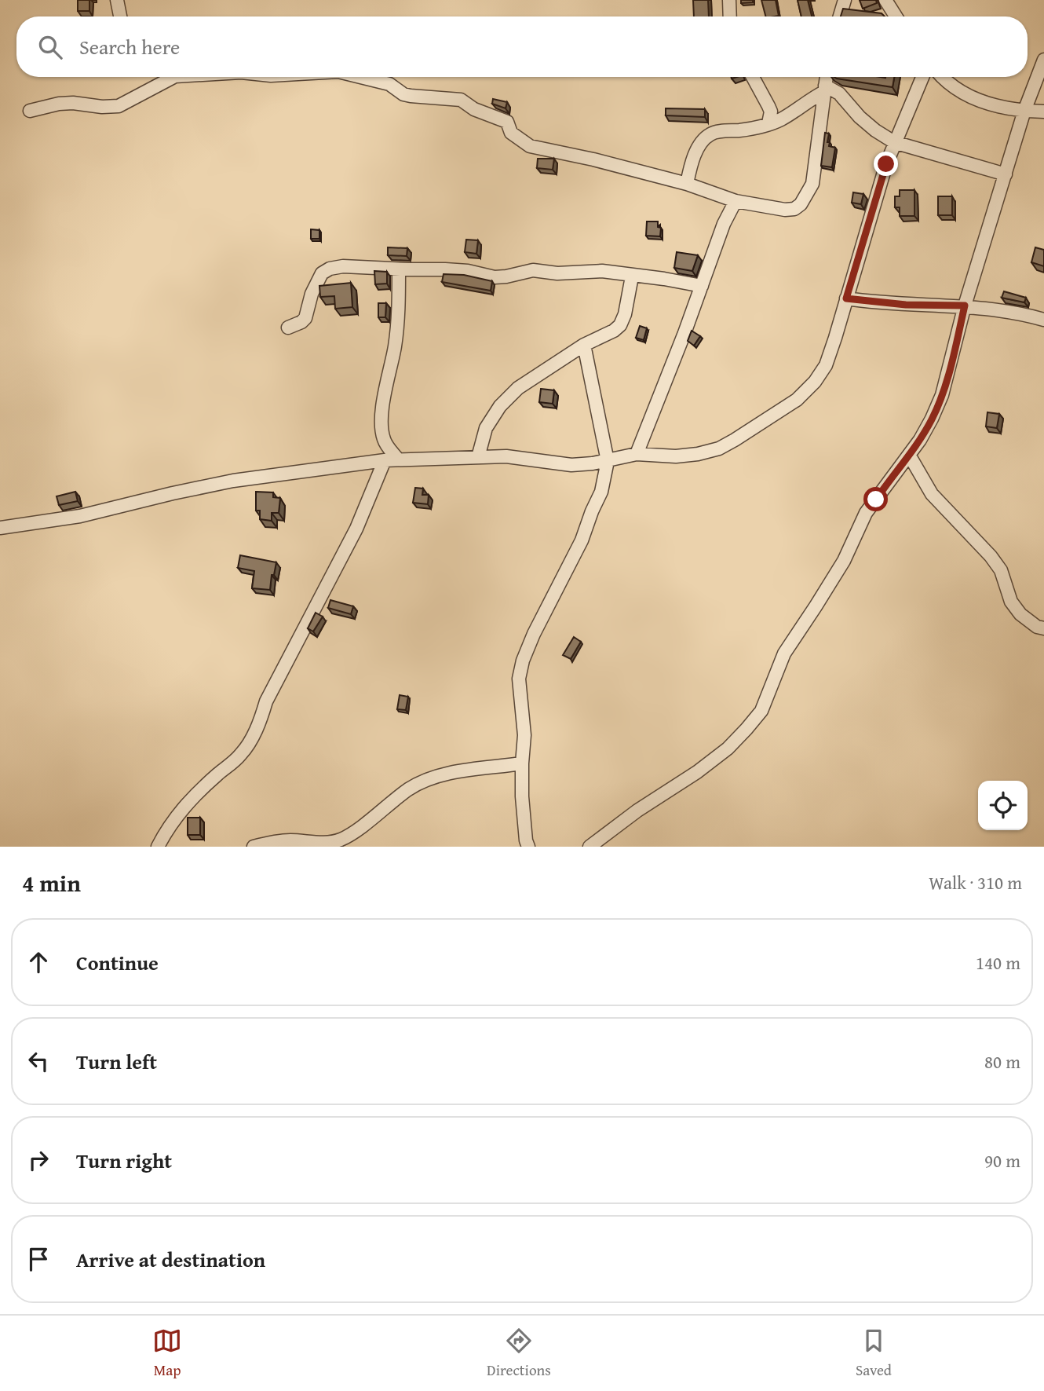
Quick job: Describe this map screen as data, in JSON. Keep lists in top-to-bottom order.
{
  "page": {
    "search": "Search here",
    "heading": ["4 min", "Walk · 310 m"],
    "list": [
      ["Continue", "140 m"],
      ["Turn left", "80 m"],
      ["Turn right", "90 m"],
      "Arrive at destination"
    ],
    "nav": ["Map", "Directions", "Saved"]
  }
}
